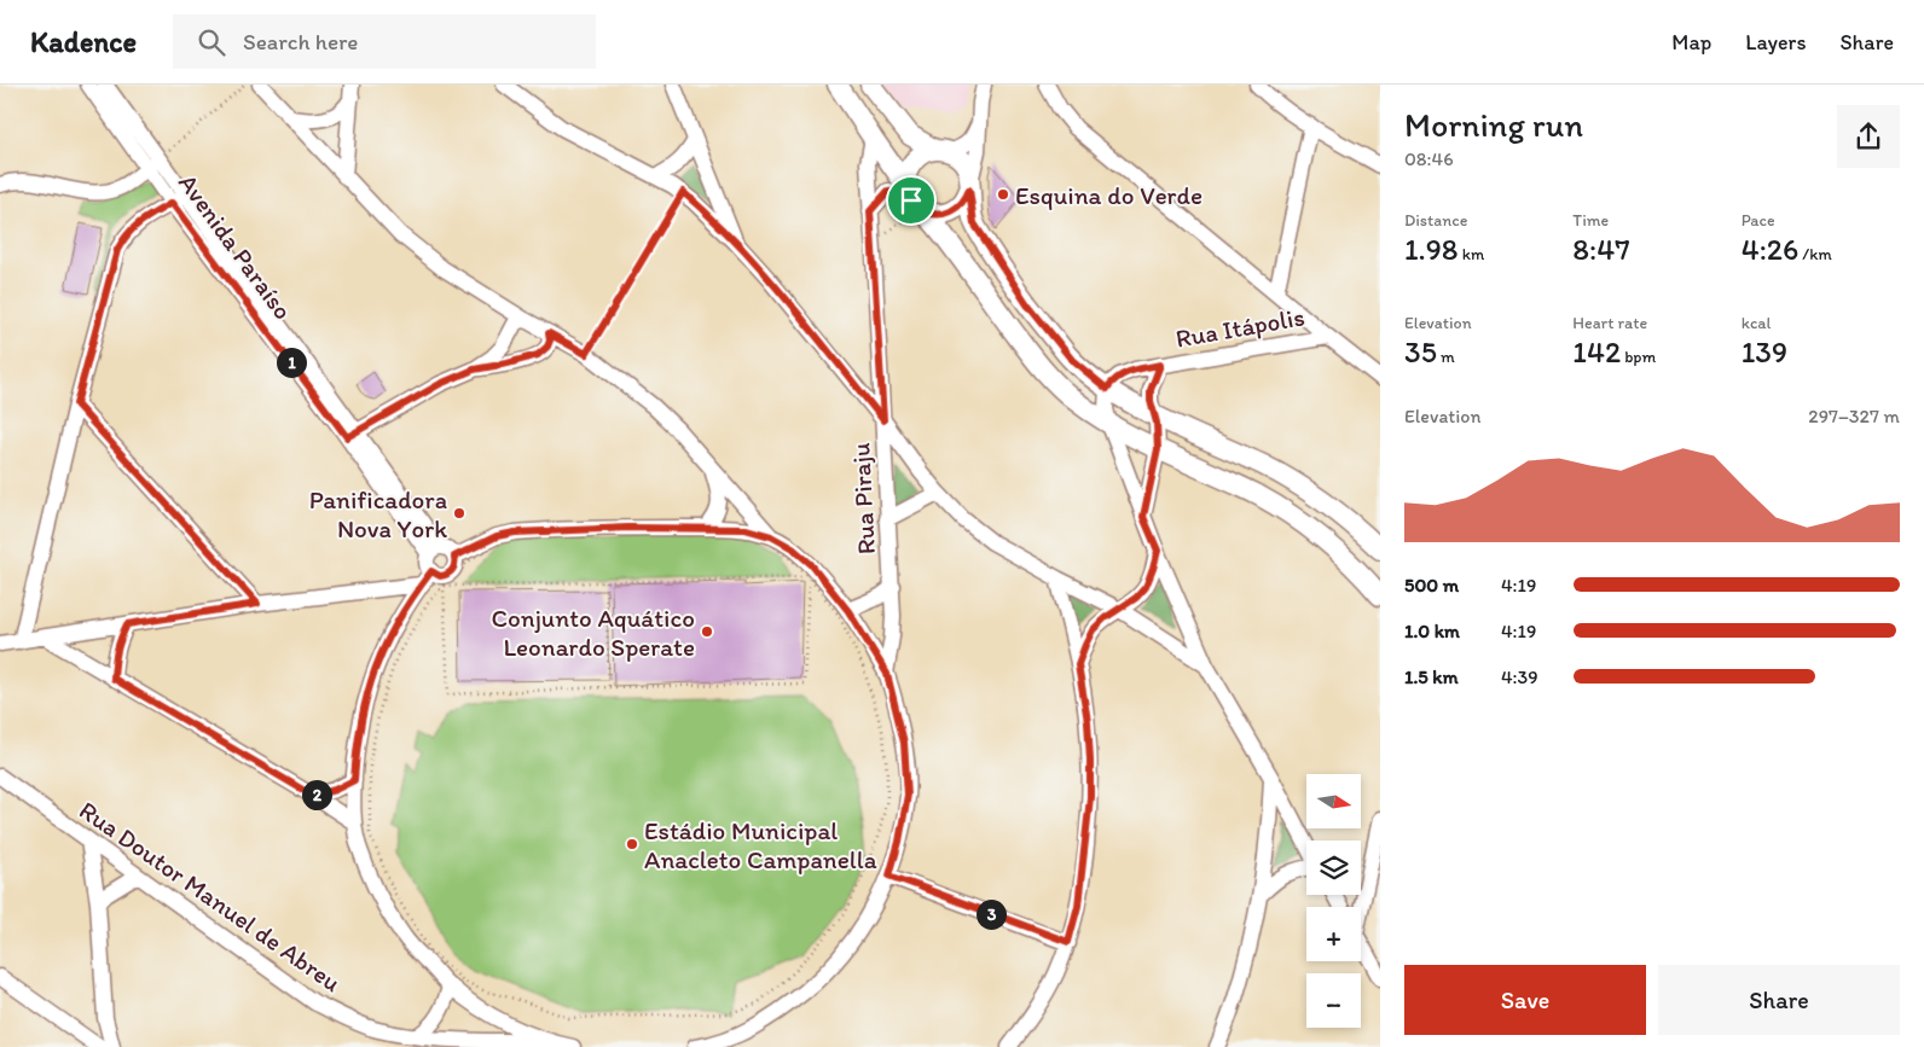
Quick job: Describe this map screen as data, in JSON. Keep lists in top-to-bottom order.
{
  "streets": {
    "street": [
      "Avenida Paraíso",
      "Rua Itápolis",
      "Rua Piraju",
      "Rua Doutor Manuel de Abreu"
    ]
  },
  "places": [
    "Esquina do Verde",
    "Panificadora Nova York",
    "Conjunto Aquático Leonardo Sperate",
    "Estádio Municipal Anacleto Campanella"
  ],
  "north": "right",
  "page": {
    "header": "Kadence",
    "search": "Search here",
    "nav": ["Map", "Layers", "Share"],
    "heading": ["Morning run", "08:46"],
    "stats": [
      ["Distance", "1.98 km"],
      ["Time", "8:47"],
      ["Pace", "4:26 /km"],
      ["Elevation", "35 m"],
      ["Heart rate", "142 bpm"],
      ["kcal", "139"]
    ],
    "pins": ["1", "2", "3"],
    "chart": ["Elevation", "297–327 m"],
    "list": [
      {
        "name": "500 m",
        "note": "4:19"
      },
      {
        "name": "1.0 km",
        "note": "4:19"
      },
      {
        "name": "1.5 km",
        "note": "4:39"
      }
    ],
    "map_buttons": ["+", "−"],
    "buttons": ["Save", "Share"]
  }
}
